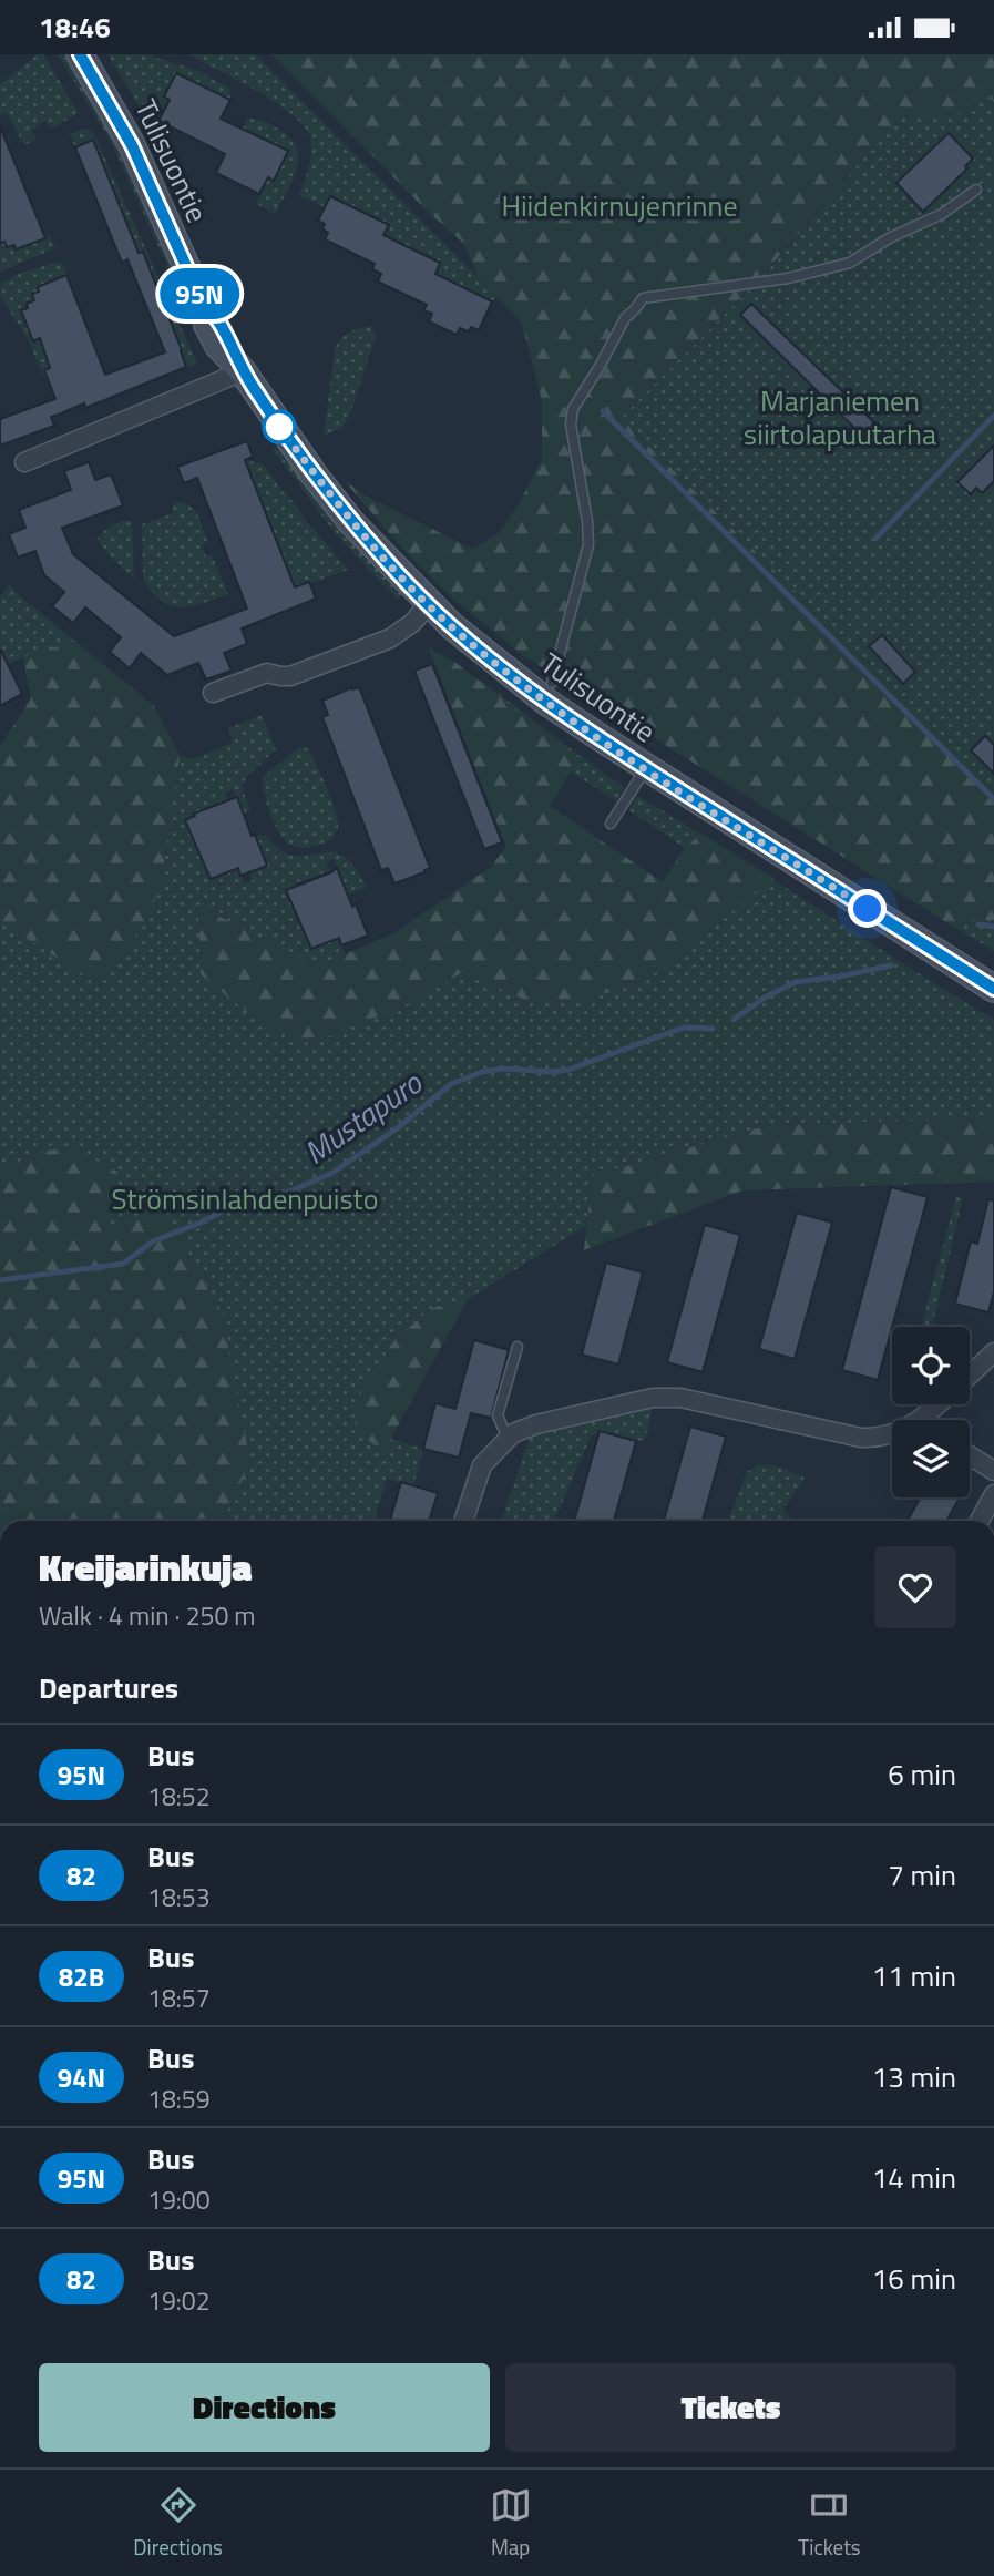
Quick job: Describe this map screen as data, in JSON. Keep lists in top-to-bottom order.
{
  "streets": {
    "main road": ["Tulisuontie"]
  },
  "water": ["Mustapuro"],
  "parks": ["Hiidenkirnujenrinne", "Marjaniemen siirtolapuutarha", "Strömsinlahdenpuisto"],
  "lines": ["bus line 95N"],
  "page": {
    "status": "18:46",
    "on_map": "95N",
    "heading": [
      ["Kreijarinkuja", "Walk · 4 min · 250 m"],
      "Departures"
    ],
    "list": [
      {
        "mark": "95N",
        "name": "Bus",
        "note": "18:52",
        "value": "6 min"
      },
      {
        "mark": "82",
        "name": "Bus",
        "note": "18:53",
        "value": "7 min"
      },
      {
        "mark": "82B",
        "name": "Bus",
        "note": "18:57",
        "value": "11 min"
      },
      {
        "mark": "94N",
        "name": "Bus",
        "note": "18:59",
        "value": "13 min"
      },
      {
        "mark": "95N",
        "name": "Bus",
        "note": "19:00",
        "value": "14 min"
      },
      {
        "mark": "82",
        "name": "Bus",
        "note": "19:02",
        "value": "16 min"
      }
    ],
    "buttons": ["Directions", "Tickets"],
    "tabs": ["Directions", "Map", "Tickets"]
  }
}
